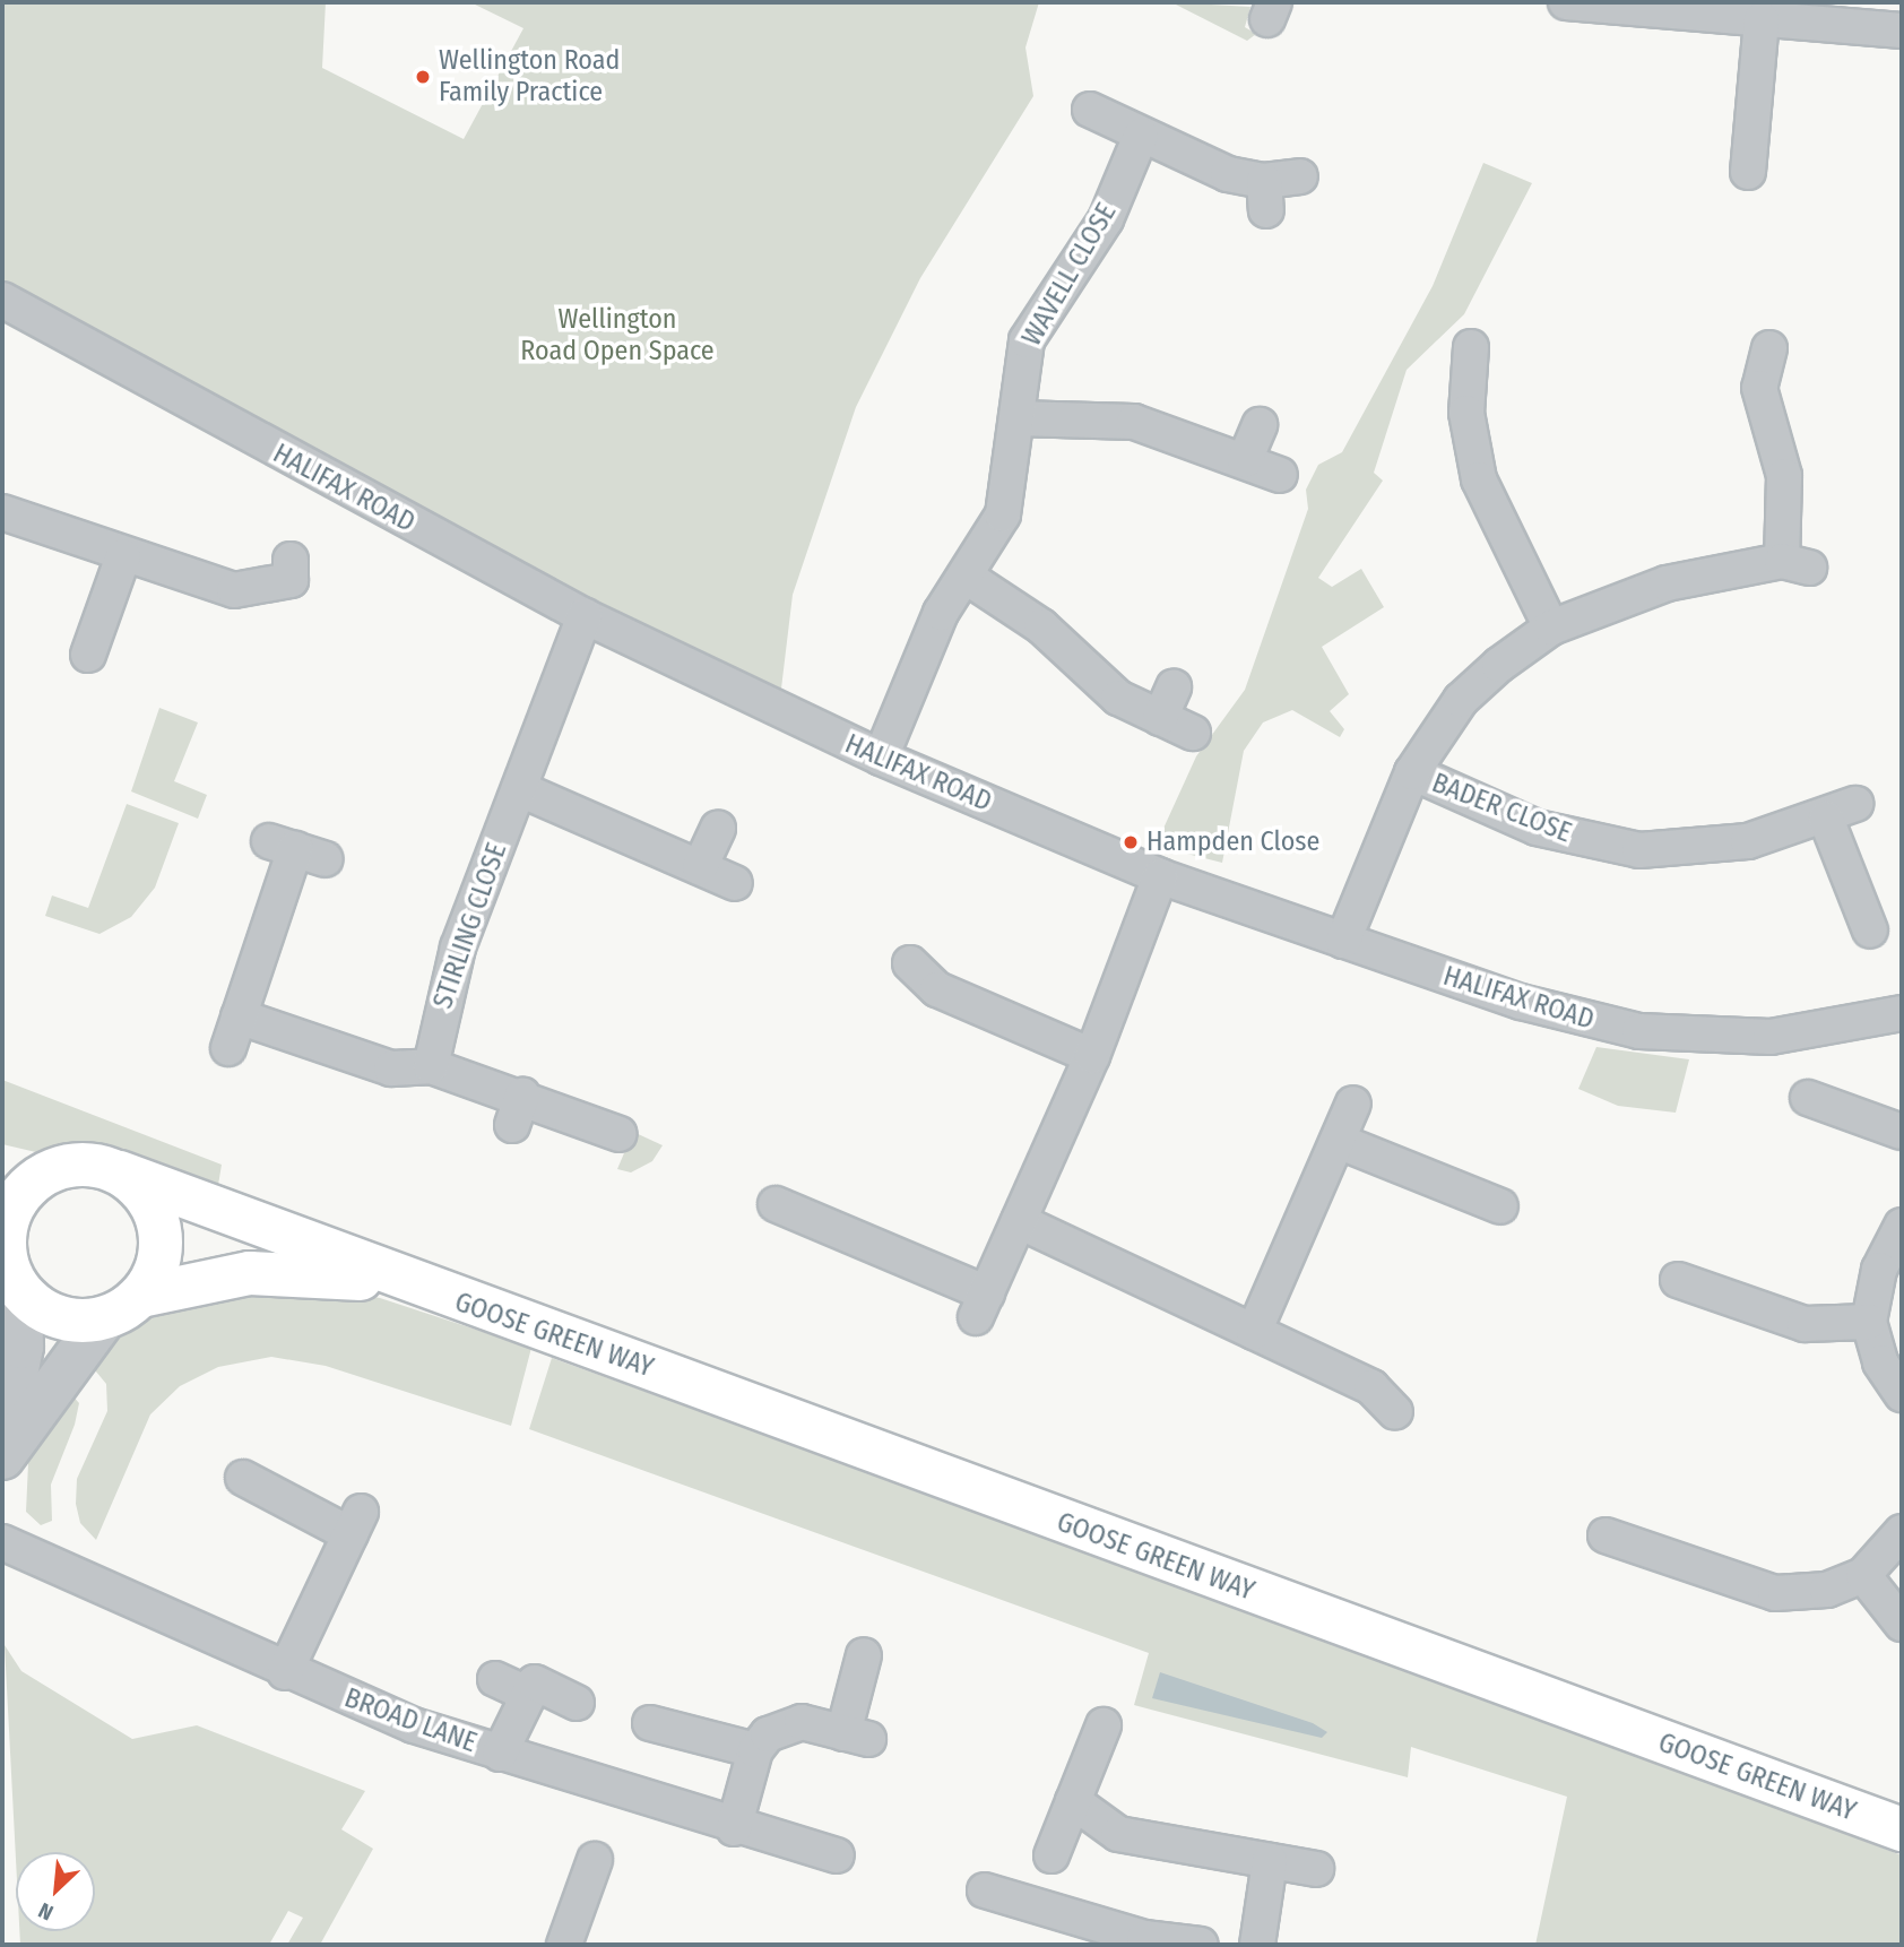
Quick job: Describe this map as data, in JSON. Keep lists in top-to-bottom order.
{
  "streets": {
    "main road": ["GOOSE GREEN WAY"],
    "street": [
      "WAVELL CLOSE",
      "HALIFAX ROAD",
      "BADER CLOSE",
      "STIRLING CLOSE",
      "BROAD LANE"
    ]
  },
  "crossings": [
    ["WAVELL CLOSE", "HALIFAX ROAD"],
    ["HALIFAX ROAD", "BADER CLOSE"],
    ["HALIFAX ROAD", "STIRLING CLOSE"]
  ],
  "parks": ["Wellington Road Open Space"],
  "places": ["Wellington Road Family Practice", "Hampden Close"],
  "north": "bottom left"
}
